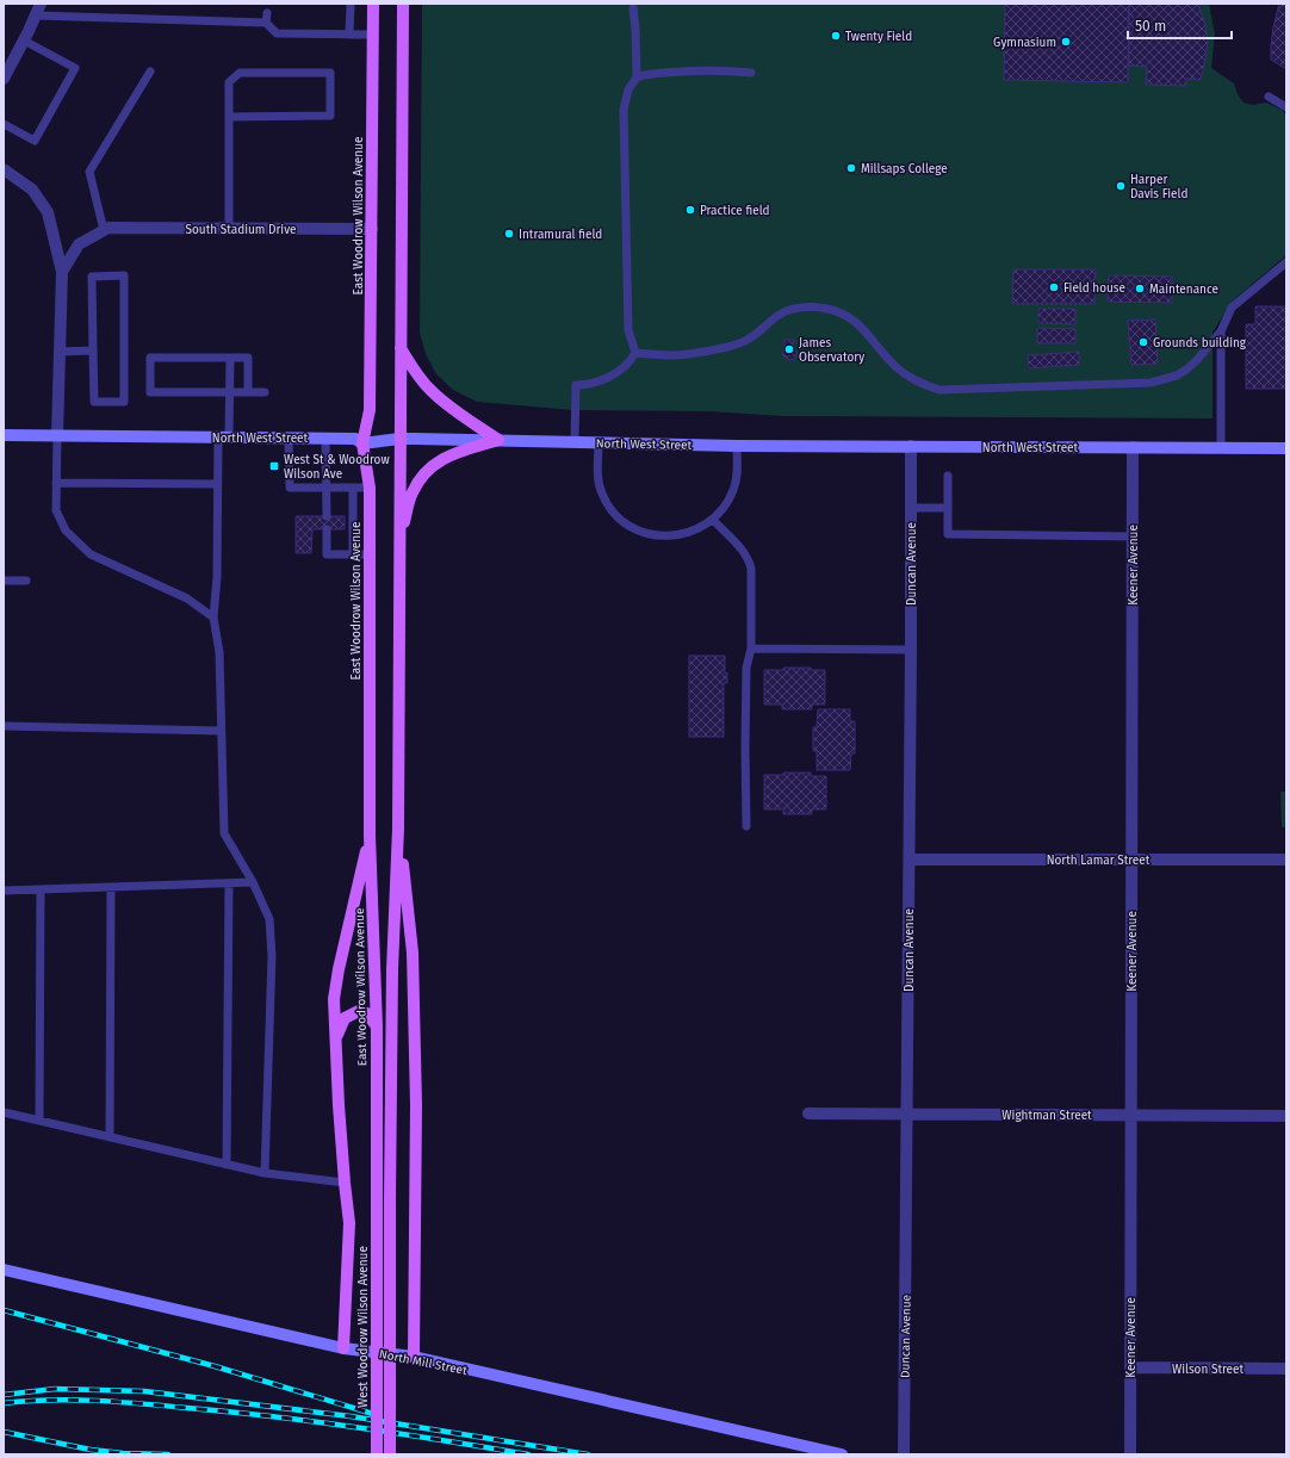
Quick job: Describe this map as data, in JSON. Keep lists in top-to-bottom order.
{
  "streets": {
    "main road": ["East Woodrow Wilson Avenue", "West Woodrow Wilson Avenue"],
    "street": [
      "South Stadium Drive",
      "North West Street",
      "Duncan Avenue",
      "Keener Avenue",
      "North Lamar Street",
      "Wightman Street",
      "North Mill Street",
      "Wilson Street"
    ]
  },
  "crossings": [
    ["East Woodrow Wilson Avenue", "South Stadium Drive"],
    ["East Woodrow Wilson Avenue", "North West Street"],
    ["East Woodrow Wilson Avenue", "West Woodrow Wilson Avenue"],
    ["North West Street", "Duncan Avenue"],
    ["North West Street", "Keener Avenue"],
    ["Duncan Avenue", "North Lamar Street"],
    ["Duncan Avenue", "Wightman Street"],
    ["Keener Avenue", "North Lamar Street"],
    ["Keener Avenue", "Wightman Street"],
    ["Keener Avenue", "Wilson Street"]
  ],
  "places": {
    "other": [
      "Twenty Field",
      "Gymnasium",
      "Millsaps College",
      "Harper Davis Field",
      "Practice field",
      "Intramural field",
      "Field house",
      "Maintenance",
      "Grounds building",
      "James Observatory"
    ],
    "transit": ["West St & Woodrow Wilson Ave"]
  },
  "scale_bar": "50 m"
}
